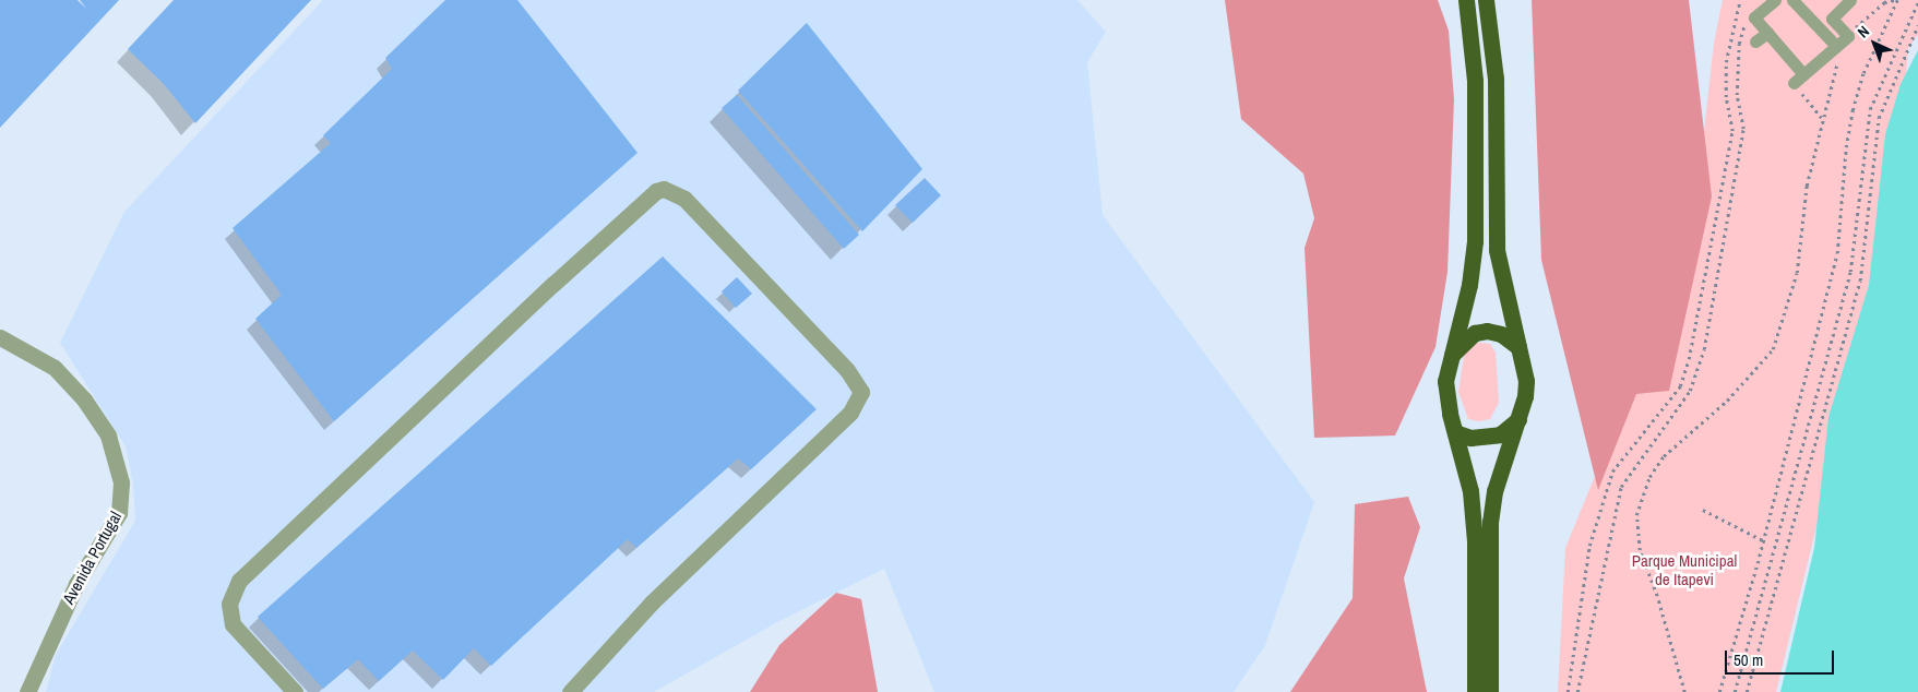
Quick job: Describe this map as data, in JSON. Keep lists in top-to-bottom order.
{
  "streets": {
    "street": ["Avenida Portugal"]
  },
  "parks": ["Parque Municipal de Itapevi"],
  "scale_bar": "50 m",
  "north": "top left"
}
